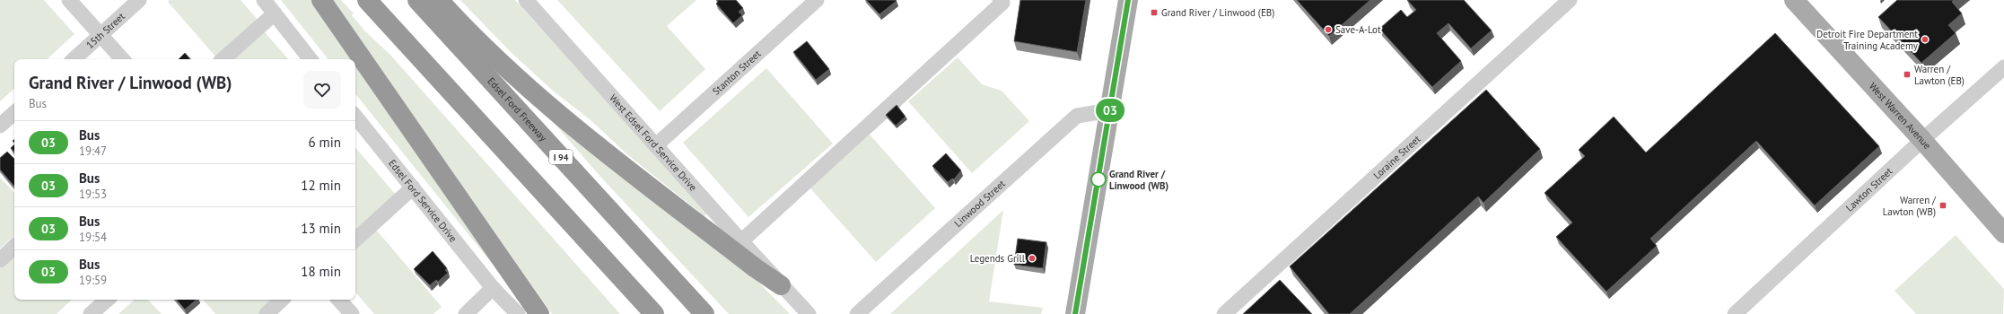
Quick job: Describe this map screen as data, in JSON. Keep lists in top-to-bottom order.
{
  "streets": {
    "highway": ["Edsel Ford Freeway", "I 94"],
    "main road": ["West Warren Avenue"],
    "street": [
      "15th Street",
      "Stanton Street",
      "West Edsel Ford Service Drive",
      "Loraine Street",
      "Lawton Street",
      "Edsel Ford Service Drive",
      "Linwood Street"
    ]
  },
  "crossings": [
    ["Stanton Street", "West Edsel Ford Service Drive"],
    ["West Warren Avenue", "Lawton Street"]
  ],
  "places": {
    "transit": ["Grand River / Linwood (EB)", "Warren / Lawton (EB)", "Warren / Lawton (WB)"],
    "other": [
      "Save-A-Lot",
      "Detroit Fire Department Training Academy",
      "Grand River / Linwood (WB)",
      "Legends Grill"
    ]
  },
  "lines": ["bus line 03"],
  "page": {
    "on_map": "03",
    "heading": ["Grand River / Linwood (WB)", "Bus"],
    "list": [
      {
        "mark": "03",
        "name": "Bus",
        "note": "19:47",
        "value": "6 min"
      },
      {
        "mark": "03",
        "name": "Bus",
        "note": "19:53",
        "value": "12 min"
      },
      {
        "mark": "03",
        "name": "Bus",
        "note": "19:54",
        "value": "13 min"
      },
      {
        "mark": "03",
        "name": "Bus",
        "note": "19:59",
        "value": "18 min"
      }
    ]
  }
}
